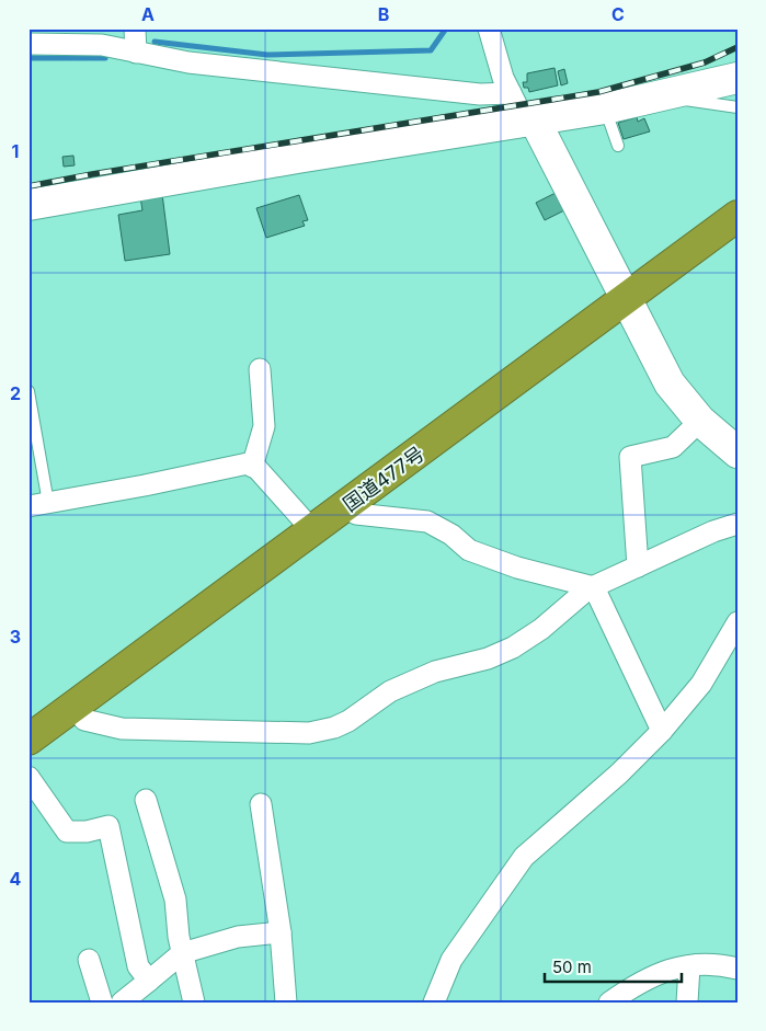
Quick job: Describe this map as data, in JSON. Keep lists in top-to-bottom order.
{
  "streets": {
    "highway": ["国道477号"]
  },
  "scale_bar": "50 m",
  "grid": {
    "columns": ["A", "B", "C"],
    "rows": [
      "1",
      "2",
      "3",
      "4"
    ]
  }
}
